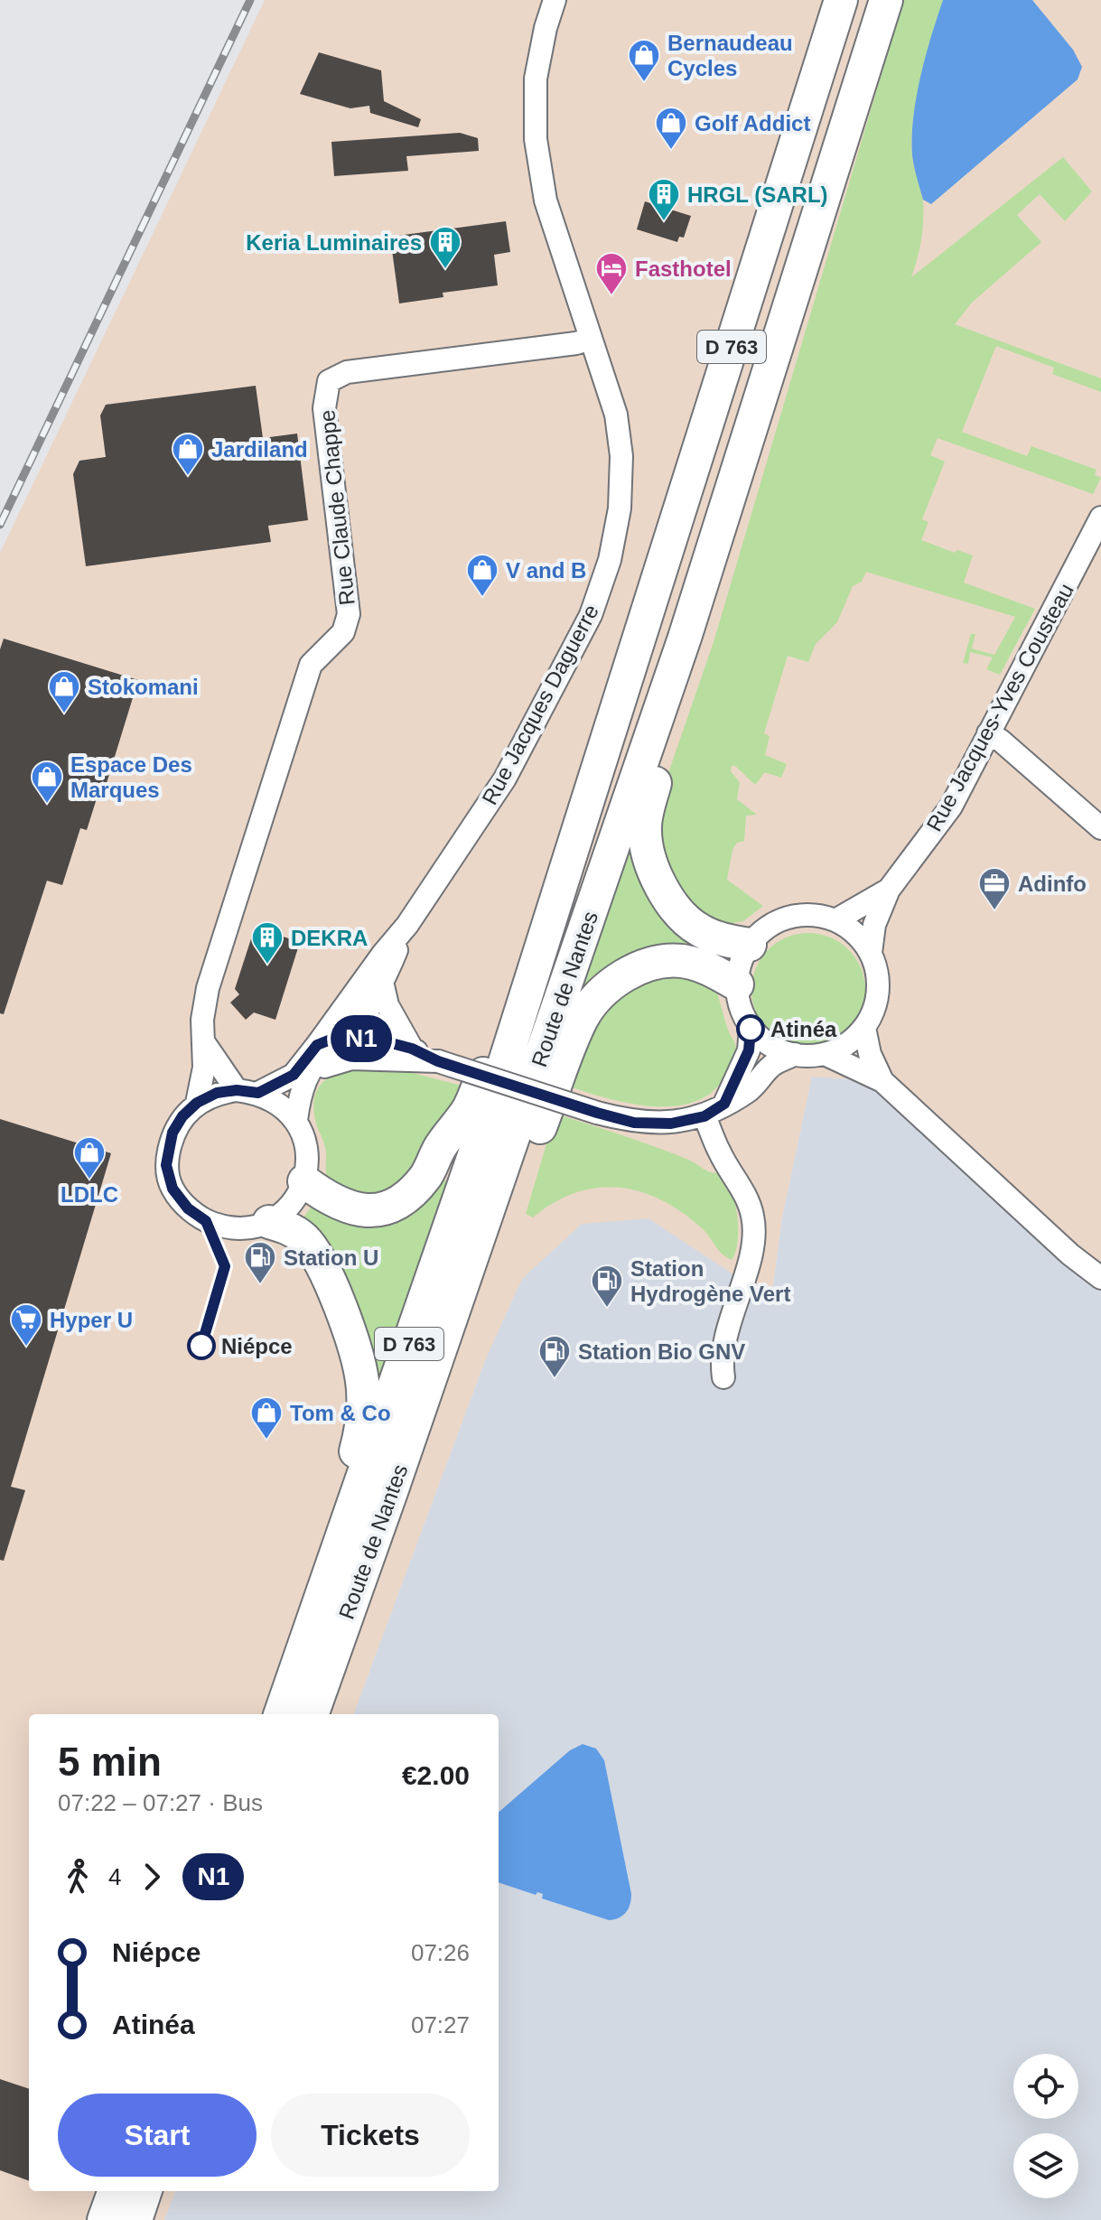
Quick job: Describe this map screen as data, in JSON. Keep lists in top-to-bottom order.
{
  "streets": {
    "highway": ["D 763", "Route de Nantes"],
    "street": ["Rue Claude Chappe", "Rue Jacques Daguerre", "Rue Jacques-Yves Cousteau"]
  },
  "crossings": [
    ["Rue Claude Chappe", "Rue Jacques Daguerre"]
  ],
  "places": {
    "shop": [
      "Bernaudeau Cycles",
      "Golf Addict",
      "Jardiland",
      "V and B",
      "Stokomani",
      "Espace Des Marques",
      "LDLC",
      "Tom & Co"
    ],
    "building": ["HRGL (SARL)", "Keria Luminaires", "DEKRA"],
    "hotel": ["Fasthotel"],
    "office": ["Adinfo"],
    "other": ["Atinéa", "Niépce"],
    "fuel station": ["Station U", "Station Hydrogène Vert", "Station Bio GNV"],
    "supermarket": ["Hyper U"]
  },
  "lines": ["bus line N1"],
  "page": {
    "on_map": "N1",
    "heading": ["5 min", "07:22 – 07:27 · Bus", "€2.00"],
    "legs": ["4", "N1"],
    "list": [
      {
        "name": "Niépce",
        "value": "07:26"
      },
      {
        "name": "Atinéa",
        "value": "07:27"
      }
    ],
    "buttons": ["Start", "Tickets"]
  }
}
